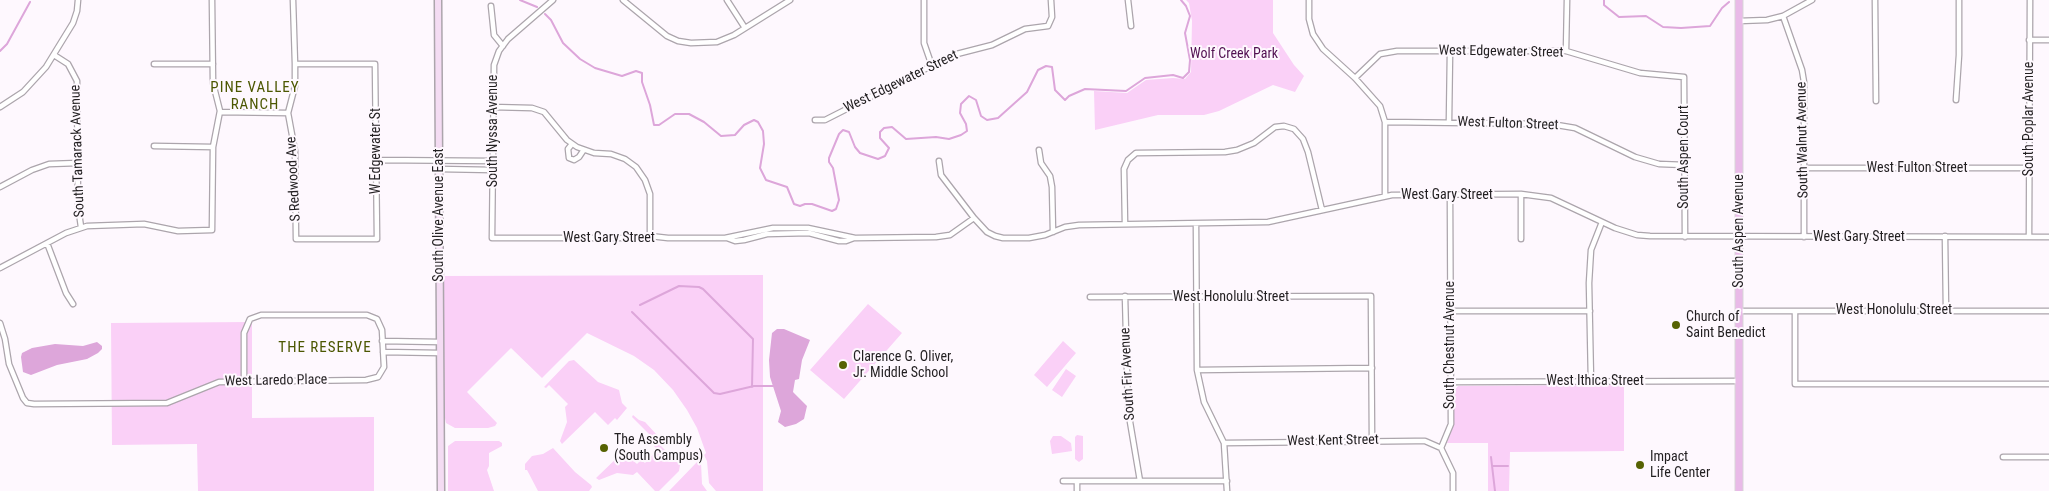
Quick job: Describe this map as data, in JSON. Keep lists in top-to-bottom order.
{
  "streets": {
    "main road": ["South Aspen Avenue"],
    "street": [
      "West Edgewater Street",
      "South Poplar Avenue",
      "West Fulton Street",
      "South Nyssa Avenue",
      "South Walnut Avenue",
      "South Tamarack Avenue",
      "W Edgewater St",
      "South Aspen Court",
      "S Redwood Ave",
      "West Gary Street",
      "South Olive Avenue East",
      "West Honolulu Street",
      "South Chestnut Avenue",
      "South Fir Avenue",
      "West Laredo Place",
      "West Ithica Street",
      "West Kent Street"
    ]
  },
  "crossings": [
    ["West Edgewater Street", "South Aspen Court"],
    ["South Poplar Avenue", "West Fulton Street"],
    ["South Poplar Avenue", "West Gary Street"],
    ["West Fulton Street", "South Walnut Avenue"],
    ["West Fulton Street", "South Aspen Court"],
    ["South Nyssa Avenue", "West Gary Street"],
    ["South Walnut Avenue", "West Gary Street"],
    ["W Edgewater St", "S Redwood Ave"],
    ["South Aspen Court", "West Gary Street"],
    ["West Gary Street", "South Aspen Avenue"],
    ["West Gary Street", "South Chestnut Avenue"],
    ["South Aspen Avenue", "West Honolulu Street"],
    ["South Aspen Avenue", "West Ithica Street"],
    ["West Honolulu Street", "South Fir Avenue"],
    ["South Chestnut Avenue", "West Ithica Street"],
    ["South Chestnut Avenue", "West Kent Street"]
  ],
  "districts": ["PINE VALLEY RANCH", "THE RESERVE"],
  "parks": ["Wolf Creek Park"],
  "places": [
    "Church of Saint Benedict",
    "Clarence G. Oliver, Jr. Middle School",
    "The Assembly (South Campus)",
    "Impact Life Center"
  ]
}
